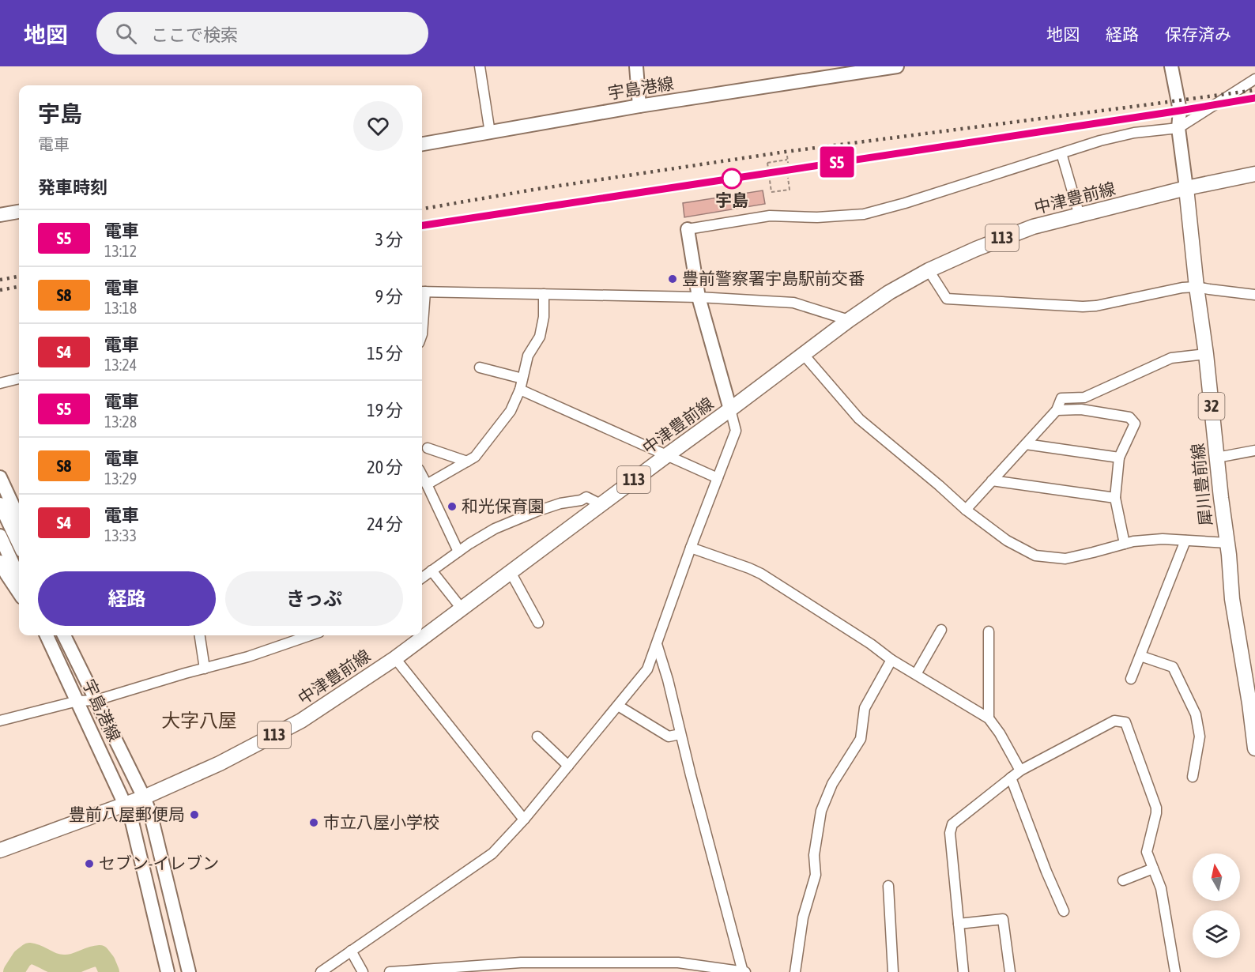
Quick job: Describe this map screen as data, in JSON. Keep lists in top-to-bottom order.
{
  "streets": {
    "main road": [
      "宇島港線",
      "中津豊前線",
      "113",
      "32",
      "犀川豊前線"
    ]
  },
  "crossings": [
    ["宇島港線", "中津豊前線"],
    ["中津豊前線", "犀川豊前線"]
  ],
  "districts": ["大字八屋"],
  "places": [
    "宇島",
    "豊前警察署宇島駅前交番",
    "和光保育園",
    "豊前八屋郵便局",
    "市立八屋小学校",
    "セブン-イレブン"
  ],
  "north": "top",
  "page": {
    "header": "地図",
    "search": "ここで検索",
    "nav": ["地図", "経路", "保存済み"],
    "on_map": "S5",
    "heading": [
      ["宇島", "電車"],
      "発車時刻"
    ],
    "list": [
      {
        "mark": "S5",
        "name": "電車",
        "note": "13:12",
        "value": "3 分"
      },
      {
        "mark": "S8",
        "name": "電車",
        "note": "13:18",
        "value": "9 分"
      },
      {
        "mark": "S4",
        "name": "電車",
        "note": "13:24",
        "value": "15 分"
      },
      {
        "mark": "S5",
        "name": "電車",
        "note": "13:28",
        "value": "19 分"
      },
      {
        "mark": "S8",
        "name": "電車",
        "note": "13:29",
        "value": "20 分"
      },
      {
        "mark": "S4",
        "name": "電車",
        "note": "13:33",
        "value": "24 分"
      }
    ],
    "buttons": ["経路", "きっぷ"]
  }
}
